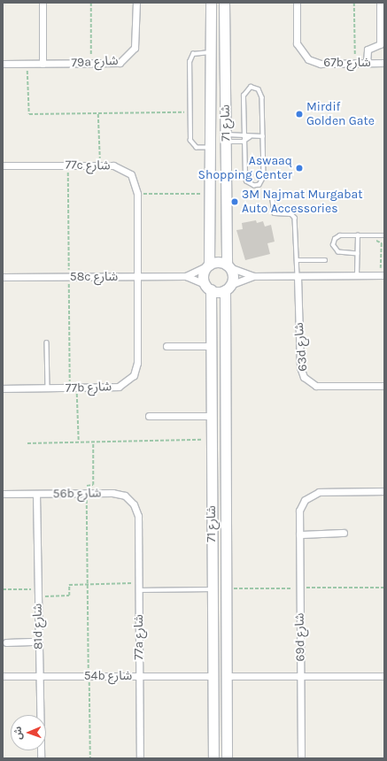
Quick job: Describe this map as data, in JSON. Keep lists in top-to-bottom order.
{
  "streets": {
    "street": [
      "79a شارع",
      "67b شارع",
      "شارع 71",
      "77c شارع",
      "58c شارع",
      "63d شارع",
      "77b شارع",
      "56b شارع",
      "81d شارع",
      "77a شارع",
      "69d شارع",
      "54b شارع"
    ]
  },
  "crossings": [
    ["شارع 71", "58c شارع"],
    ["شارع 71", "54b شارع"],
    ["77c شارع", "58c شارع"],
    ["77c شارع", "77b شارع"],
    ["58c شارع", "77b شارع"],
    ["56b شارع", "81d شارع"],
    ["56b شارع", "77a شارع"],
    ["81d شارع", "54b شارع"],
    ["77a شارع", "54b شارع"]
  ],
  "places": ["Mirdif Golden Gate", "Aswaaq Shopping Center", "3M Najmat Murgabat Auto Accessories"],
  "north": "left"
}
